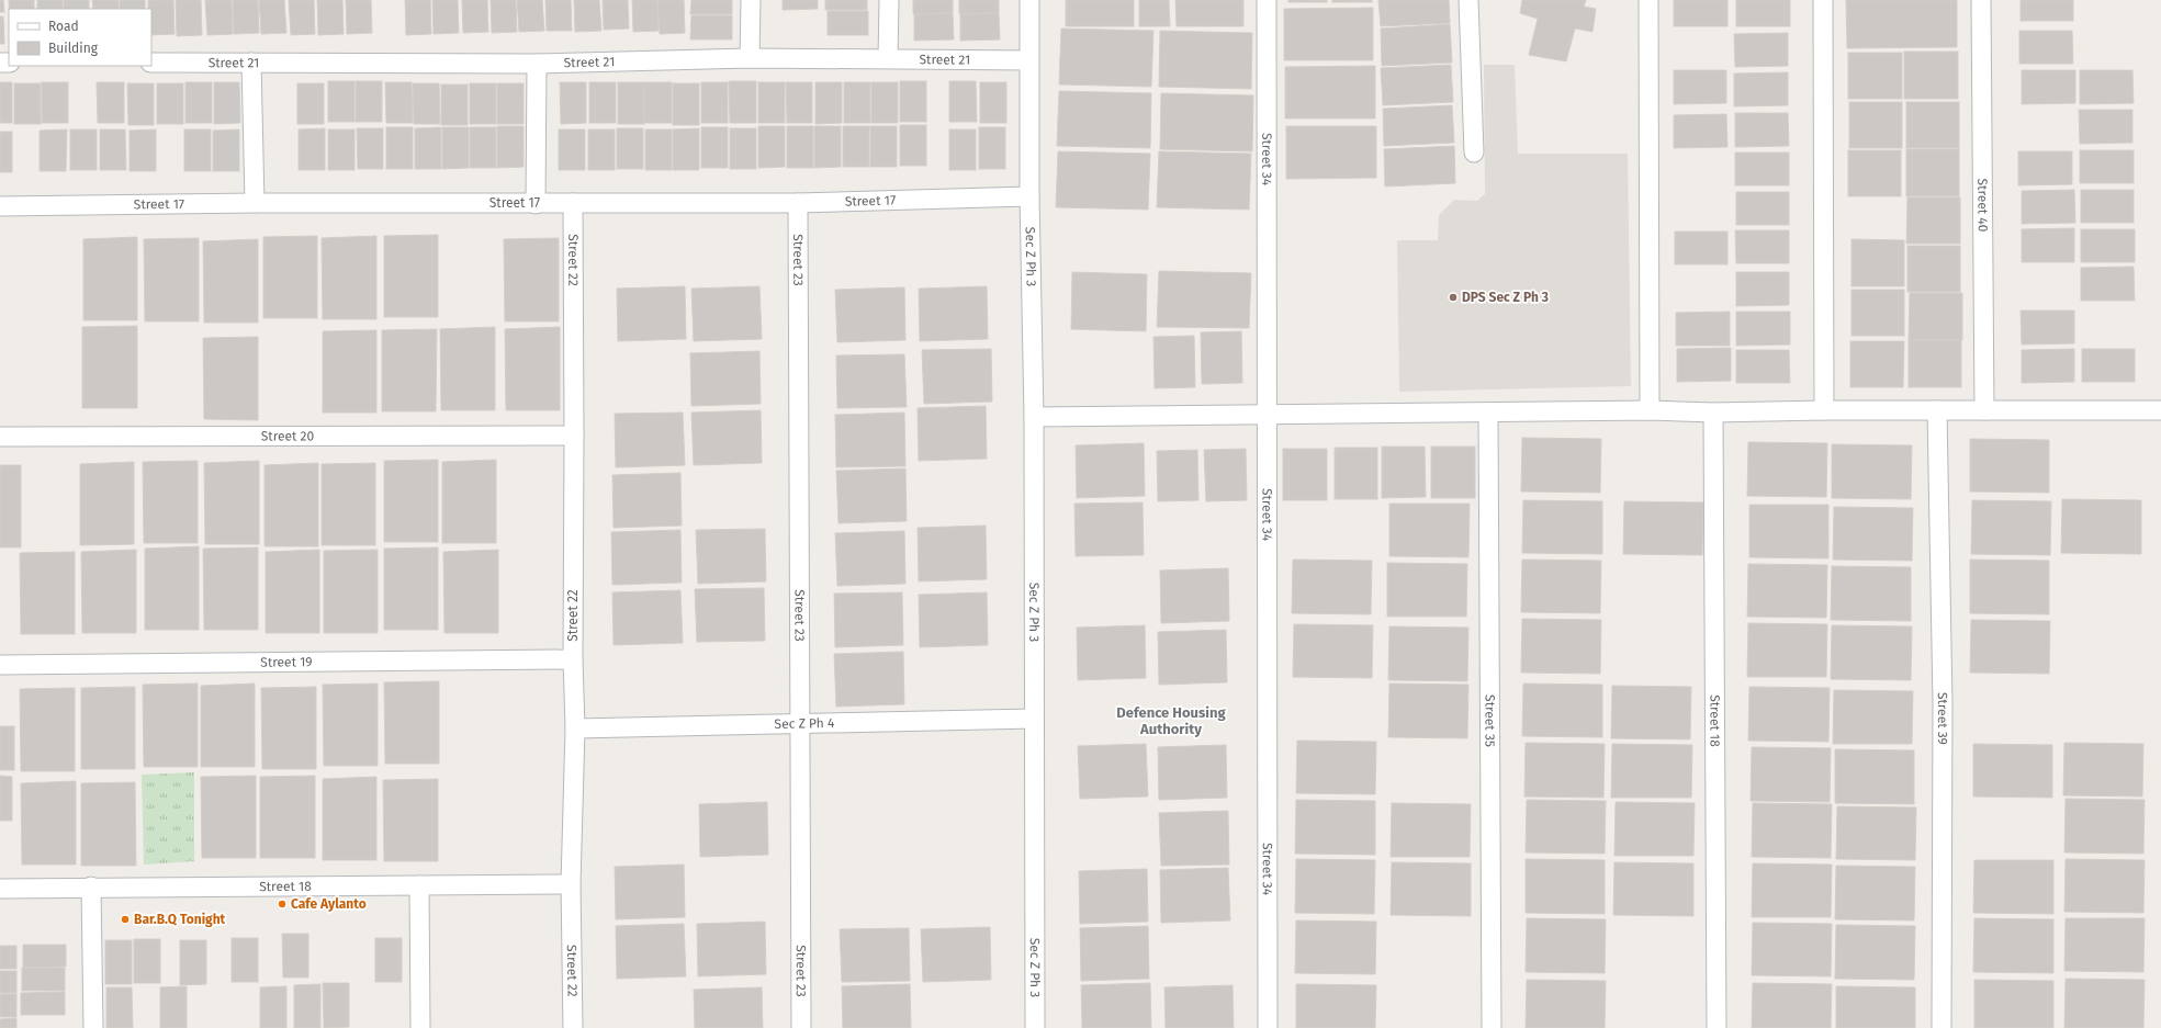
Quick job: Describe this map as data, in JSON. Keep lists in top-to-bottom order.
{
  "streets": {
    "street": [
      "Street 21",
      "Street 34",
      "Street 17",
      "Street 40",
      "Sec Z Ph 3",
      "Street 22",
      "Street 23",
      "Street 20",
      "Street 19",
      "Street 39",
      "Street 35",
      "Street 18",
      "Sec Z Ph 4"
    ]
  },
  "crossings": [
    ["Street 21", "Sec Z Ph 3"],
    ["Street 17", "Sec Z Ph 3"],
    ["Street 17", "Street 22"],
    ["Street 17", "Street 23"],
    ["Sec Z Ph 3", "Sec Z Ph 4"],
    ["Street 22", "Street 20"],
    ["Street 22", "Street 19"],
    ["Street 22", "Street 18"],
    ["Street 22", "Sec Z Ph 4"],
    ["Street 23", "Sec Z Ph 4"]
  ],
  "districts": ["Defence Housing Authority"],
  "places": ["DPS Sec Z Ph 3", "Cafe Aylanto", "Bar.B.Q Tonight"],
  "legend": ["Road", "Building"]
}
